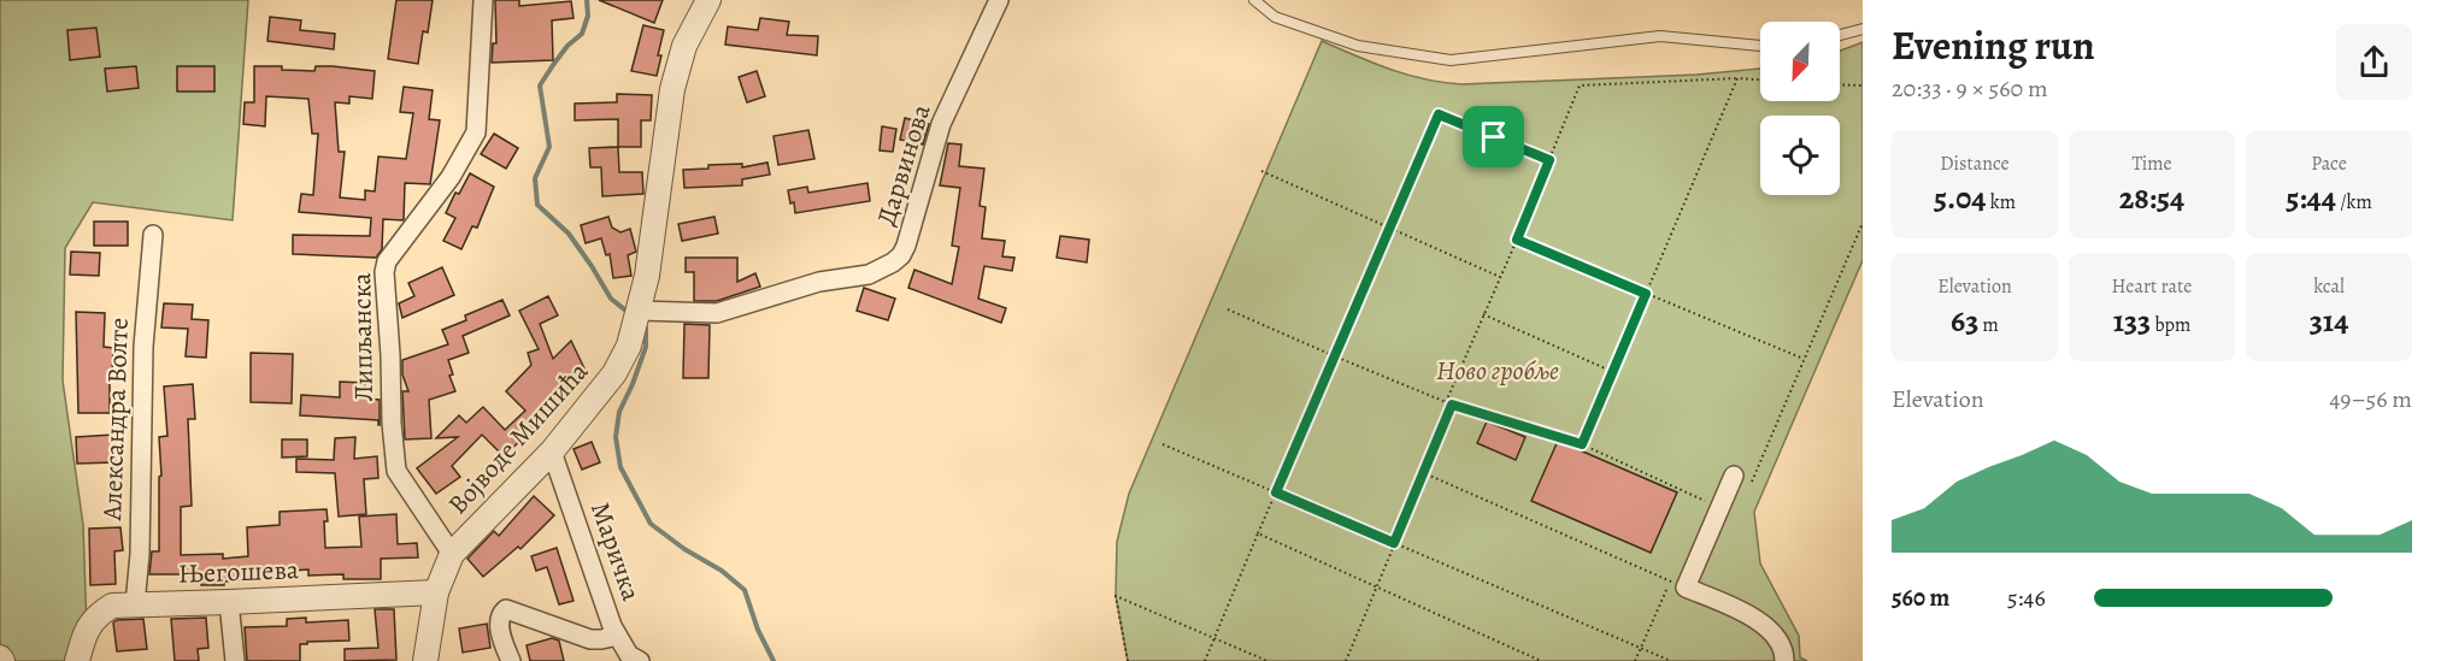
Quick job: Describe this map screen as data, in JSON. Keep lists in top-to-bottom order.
{
  "streets": {
    "street": [
      "Дарвинова",
      "Липљанска",
      "Александра Волте",
      "Војводе Мишића",
      "Маричка",
      "Његошева"
    ]
  },
  "crossings": [
    ["Дарвинова", "Војводе Мишића"],
    ["Липљанска", "Војводе Мишића"],
    ["Александра Волте", "Његошева"],
    ["Војводе Мишића", "Маричка"],
    ["Војводе Мишића", "Његошева"]
  ],
  "parks": ["Ново гробље"],
  "north": "bottom left",
  "page": {
    "heading": ["Evening run", "20:33 · 9 × 560 m"],
    "stats": [
      ["Distance", "5.04 km"],
      ["Time", "28:54"],
      ["Pace", "5:44 /km"],
      ["Elevation", "63 m"],
      ["Heart rate", "133 bpm"],
      ["kcal", "314"]
    ],
    "chart": ["Elevation", "49–56 m"],
    "list": [
      {
        "name": "560 m",
        "note": "5:46"
      }
    ]
  }
}
